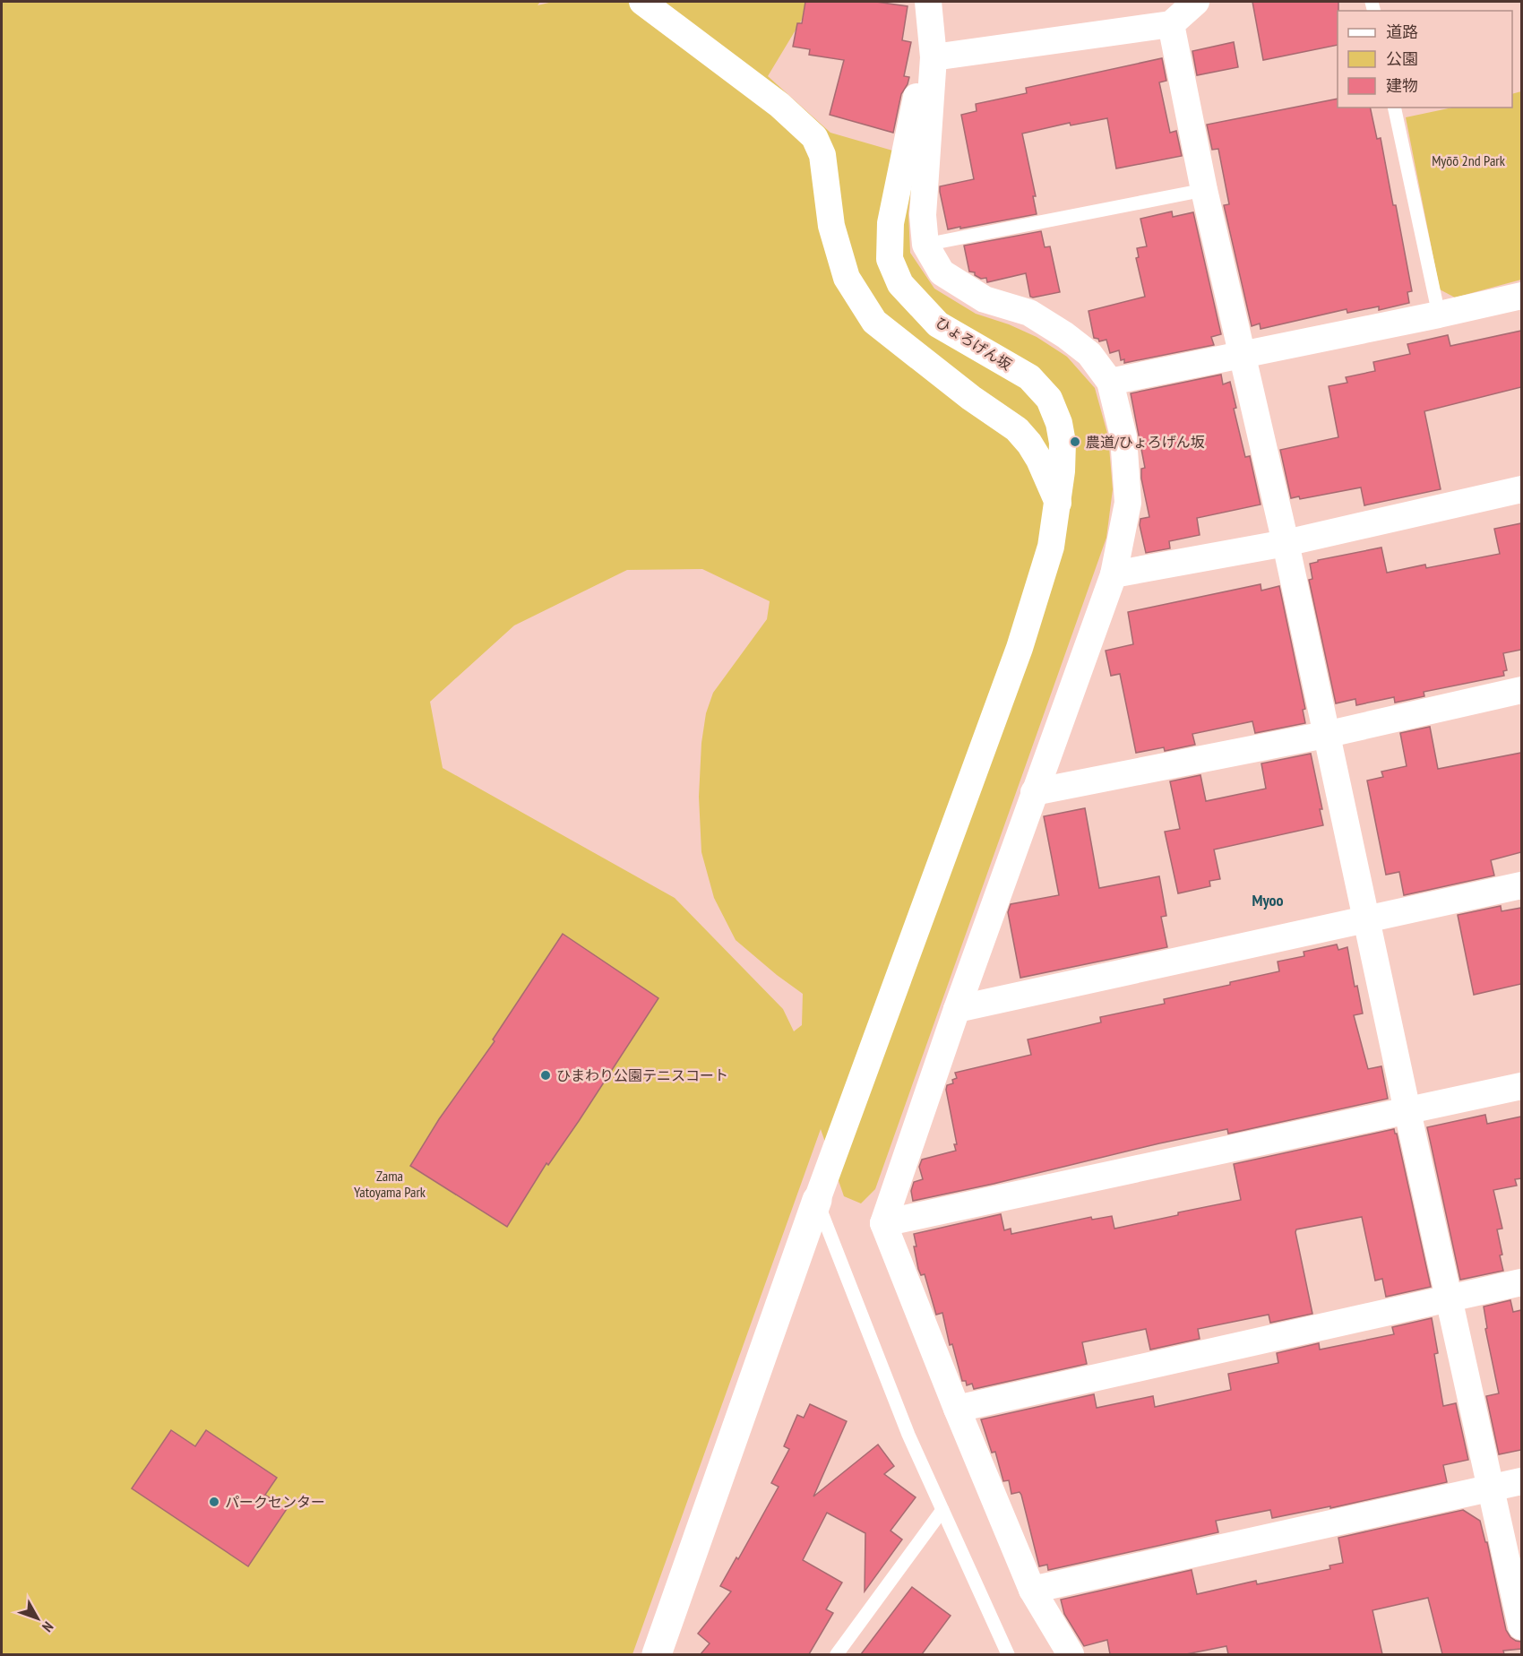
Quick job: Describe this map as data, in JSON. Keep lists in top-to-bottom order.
{
  "streets": {
    "street": ["ひょろげん坂"]
  },
  "districts": ["Myoo"],
  "parks": ["Myōō 2nd Park", "Zama Yatoyama Park"],
  "places": ["農道/ひょろげん坂", "ひまわり公園テニスコート", "パークセンター"],
  "legend": ["道路", "公園", "建物"],
  "north": "bottom right"
}
